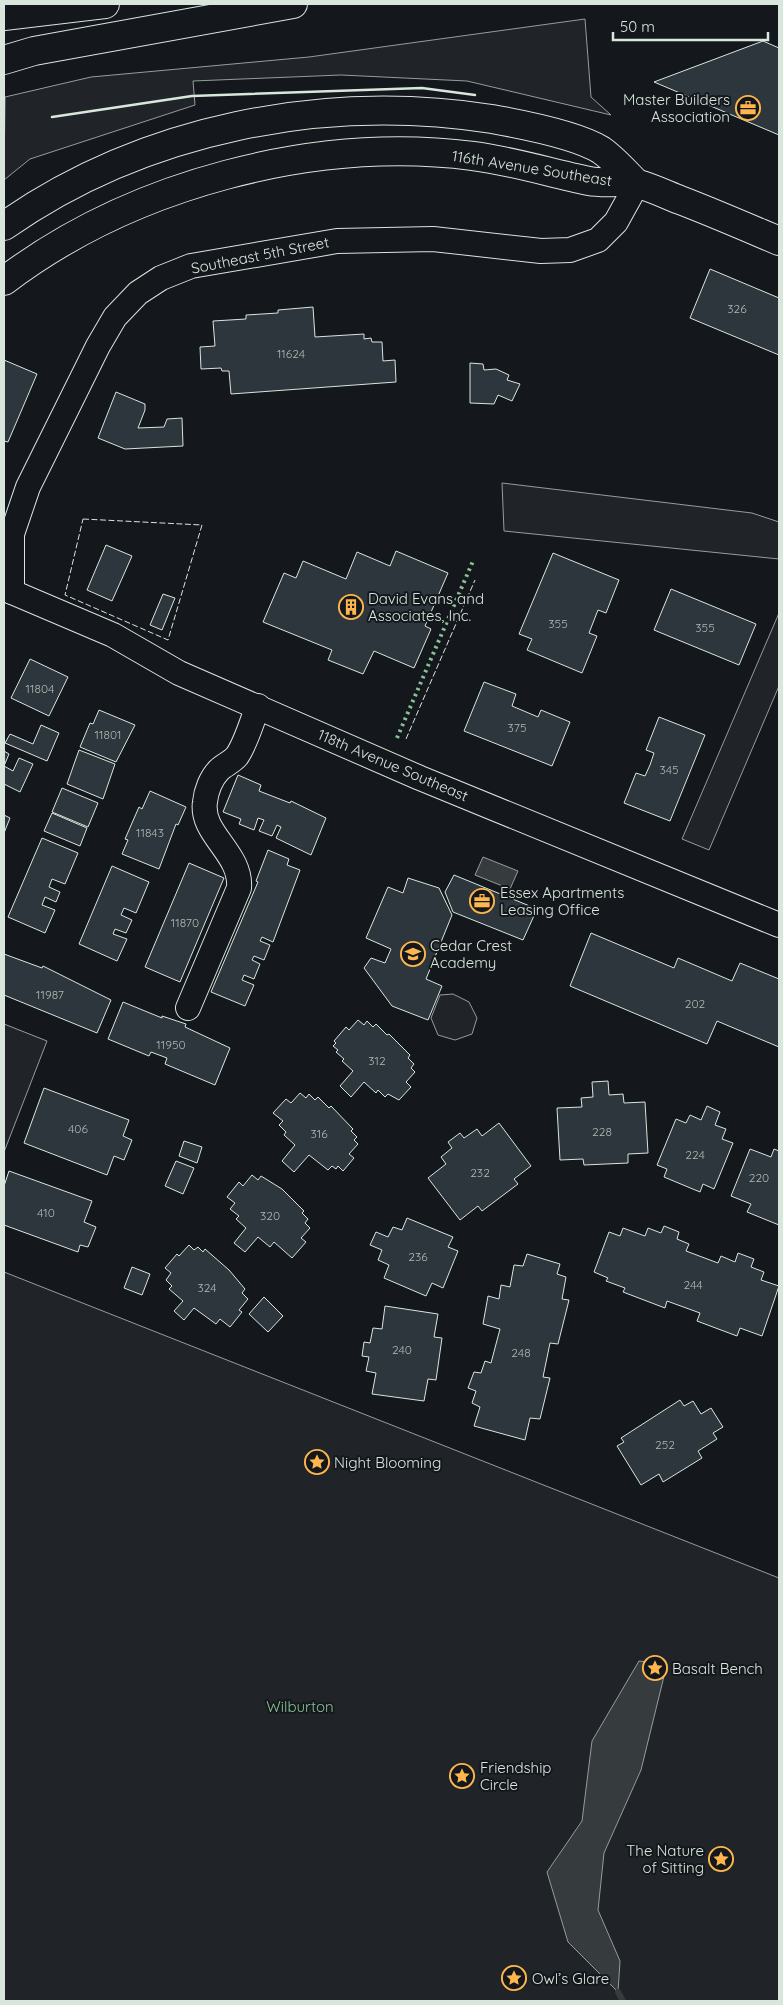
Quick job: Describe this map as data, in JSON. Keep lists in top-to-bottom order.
{
  "streets": {
    "main road": ["116th Avenue Southeast"],
    "street": ["Southeast 5th Street", "118th Avenue Southeast"]
  },
  "crossings": [
    ["116th Avenue Southeast", "Southeast 5th Street"],
    ["Southeast 5th Street", "118th Avenue Southeast"]
  ],
  "parks": ["Wilburton"],
  "places": {
    "office": ["Master Builders Association", "Essex Apartments Leasing Office"],
    "building": ["David Evans and Associates, Inc."],
    "school or university": ["Cedar Crest Academy"],
    "place": [
      "Night Blooming",
      "Basalt Bench",
      "Friendship Circle",
      "The Nature of Sitting",
      "Owl’s Glare"
    ]
  },
  "house_numbers": [
    "326",
    "11624",
    "355",
    "355",
    "11804",
    "375",
    "11801",
    "345",
    "11843",
    "11870",
    "11987",
    "202",
    "11950",
    "312",
    "406",
    "228",
    "316",
    "224",
    "232",
    "220",
    "410",
    "320",
    "236",
    "244",
    "324",
    "240",
    "248",
    "252"
  ],
  "scale_bar": "50 m"
}
